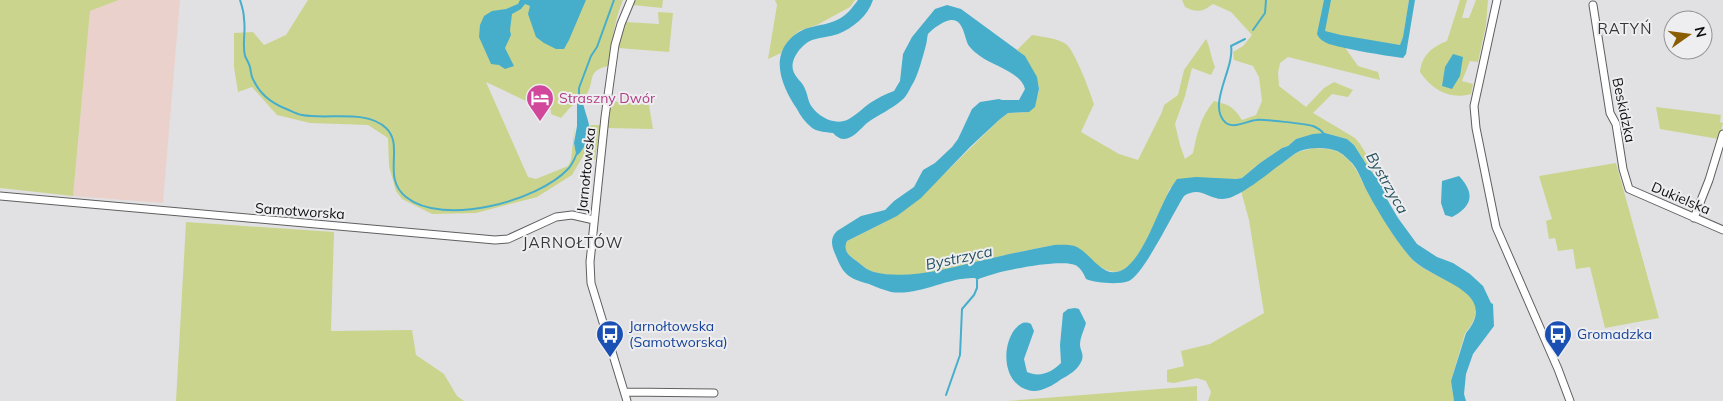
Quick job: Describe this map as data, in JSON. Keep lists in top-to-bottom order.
{
  "streets": {
    "street": [
      "Beskidzka",
      "Jarnołtowska",
      "Dukielska",
      "Samotworska"
    ]
  },
  "crossings": [
    ["Beskidzka", "Dukielska"],
    ["Jarnołtowska", "Samotworska"]
  ],
  "districts": ["RATYŃ", "JARNOŁTÓW"],
  "water": ["Bystrzyca"],
  "places": {
    "hotel": ["Straszny Dwór"],
    "bus stop": ["Jarnołtowska (Samotworska)", "Gromadzka"]
  },
  "north": "right"
}
